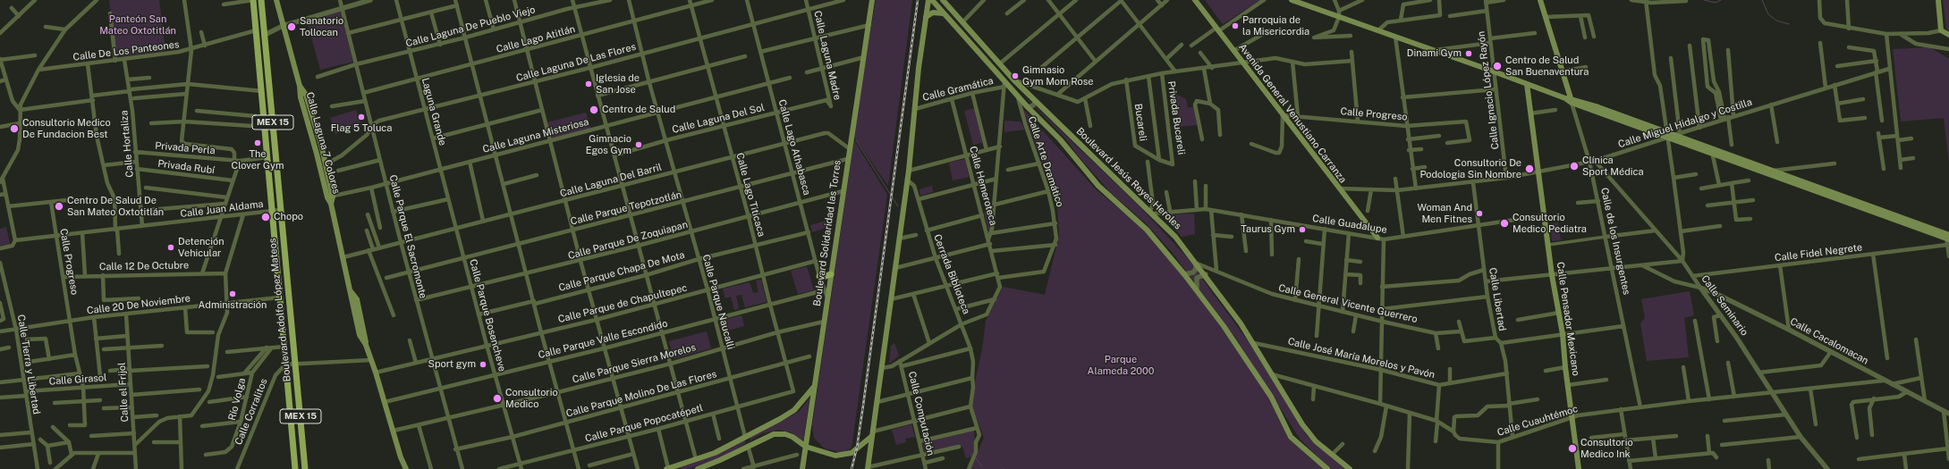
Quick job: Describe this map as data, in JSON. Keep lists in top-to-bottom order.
{
  "streets": {
    "main road": [
      "Avenida General Venustiano Carranza",
      "MEX 15",
      "Calle Laguna 7 Colores",
      "Boulevard Jesús Reyes Heroles",
      "Boulevard Solidaridad las Torres",
      "Calle de los Insurgentes",
      "Boulevard Adolfo López Mateos",
      "Calle Pensador Mexicano"
    ],
    "street": [
      "Calle Laguna De Pueblo Viejo",
      "Calle Lago Atitlán",
      "Calle De Los Panteones",
      "Calle Laguna Madre",
      "Calle Laguna De Las Flores",
      "Calle Gramática",
      "Calle Ignacio López Rayón",
      "Laguna Grande",
      "Calle Progreso",
      "Privada Bucareli",
      "Calle Laguna Del Sol",
      "Bucareli",
      "Calle Miguel Hidalgo y Costilla",
      "Calle Laguna Misteriosa",
      "Calle Hortaliza",
      "Calle Lago Athabasca",
      "Privada Perla",
      "Calle Arte Dramático",
      "Privada Rubí",
      "Calle Laguna Del Barril",
      "Calle Hemeroteca",
      "Calle Lago Titicaca",
      "Calle Parque Tepotzotlán",
      "Calle Juan Aldama",
      "Calle Guadalupe",
      "Calle Parque El Sacromonte",
      "Calle Parque De Zoquiapan",
      "Calle Fidel Negrete",
      "Calle 12 De Octubre",
      "Calle Parque Chapa De Mota",
      "Cerrada Biblioteca",
      "Calle Libertad",
      "Calle Parque Naucalli",
      "Calle Parque de Chapultepec",
      "Calle General Vicente Guerrero",
      "Calle 20 De Noviembre",
      "Calle Seminario",
      "Calle Parque Bosencheve",
      "Calle Parque Valle Escondido",
      "Calle Cacalomacan",
      "Calle José María Morelos y Pavón",
      "Calle Parque Sierra Morelos",
      "Calle Tierra y Libertad",
      "Calle Girasol",
      "Calle el Frijol",
      "Calle Parque Molino De Las Flores",
      "Río Volga",
      "Calle Corralitos",
      "Calle Computación",
      "Calle Cuauhtémoc",
      "Calle Parque Popocatépetl"
    ]
  },
  "crossings": [
    ["Calle Laguna De Pueblo Viejo", "Laguna Grande"],
    ["Calle Laguna De Pueblo Viejo", "Calle Parque El Sacromonte"],
    ["Calle Lago Atitlán", "Laguna Grande"],
    ["Calle Lago Atitlán", "Calle Lago Titicaca"],
    ["Calle Lago Atitlán", "Calle Parque El Sacromonte"],
    ["Calle Lago Atitlán", "Calle Parque Naucalli"],
    ["Calle De Los Panteones", "Calle Hortaliza"],
    ["Calle De Los Panteones", "Boulevard Adolfo López Mateos"],
    ["Calle Laguna Madre", "Calle Laguna De Las Flores"],
    ["Calle Laguna Madre", "Calle Laguna Del Sol"],
    ["Calle Laguna De Las Flores", "Laguna Grande"],
    ["Calle Laguna De Las Flores", "Calle Laguna 7 Colores"],
    ["Calle Laguna De Las Flores", "Calle Lago Athabasca"],
    ["Calle Laguna De Las Flores", "Calle Lago Titicaca"],
    ["Calle Laguna De Las Flores", "Calle Parque El Sacromonte"],
    ["Calle Laguna De Las Flores", "Calle Parque Naucalli"],
    ["Calle Gramática", "Boulevard Jesús Reyes Heroles"],
    ["Calle Gramática", "Calle Hemeroteca"],
    ["Calle Ignacio López Rayón", "Calle Miguel Hidalgo y Costilla"],
    ["Laguna Grande", "Calle Laguna Misteriosa"],
    ["Laguna Grande", "Calle Laguna Del Barril"],
    ["Laguna Grande", "Calle Parque Bosencheve"],
    ["Avenida General Venustiano Carranza", "Calle Progreso"],
    ["Avenida General Venustiano Carranza", "Calle Miguel Hidalgo y Costilla"],
    ["Avenida General Venustiano Carranza", "Calle Guadalupe"],
    ["Calle Progreso", "Calle Juan Aldama"],
    ["Calle Progreso", "Calle 12 De Octubre"],
    ["Calle Progreso", "Calle 20 De Noviembre"],
    ["Calle Progreso", "Calle Girasol"],
    ["Privada Bucareli", "Bucareli"],
    ["Calle Laguna Del Sol", "Calle Lago Athabasca"],
    ["Calle Laguna Del Sol", "Calle Lago Titicaca"],
    ["Calle Laguna Del Sol", "Calle Parque Naucalli"],
    ["Calle Miguel Hidalgo y Costilla", "Calle de los Insurgentes"],
    ["Calle Miguel Hidalgo y Costilla", "Calle Libertad"],
    ["Calle Miguel Hidalgo y Costilla", "Calle Seminario"],
    ["Calle Miguel Hidalgo y Costilla", "Calle Pensador Mexicano"],
    ["Calle Laguna Misteriosa", "Calle Laguna 7 Colores"],
    ["Calle Laguna Misteriosa", "Calle Lago Athabasca"],
    ["Calle Laguna Misteriosa", "Calle Lago Titicaca"],
    ["Calle Laguna Misteriosa", "Calle Parque El Sacromonte"],
    ["Calle Laguna Misteriosa", "Calle Parque Naucalli"],
    ["Calle Laguna 7 Colores", "Calle Laguna Del Barril"],
    ["Calle Laguna 7 Colores", "Calle Parque de Chapultepec"],
    ["Calle Laguna 7 Colores", "Calle Parque Valle Escondido"],
    ["Calle Laguna 7 Colores", "Calle Parque Sierra Morelos"],
    ["Calle Hortaliza", "Privada Perla"],
    ["Calle Hortaliza", "Privada Rubí"],
    ["Calle Hortaliza", "Calle Juan Aldama"],
    ["Calle Lago Athabasca", "Calle Laguna Del Barril"],
    ["Calle Lago Athabasca", "Calle Parque Tepotzotlán"],
    ["Calle Lago Athabasca", "Boulevard Solidaridad las Torres"],
    ["Calle Lago Athabasca", "Calle Parque De Zoquiapan"],
    ["Calle Lago Athabasca", "Calle Parque Chapa De Mota"],
    ["Calle Lago Athabasca", "Calle Parque de Chapultepec"],
    ["Calle Lago Athabasca", "Calle Parque Valle Escondido"],
    ["Privada Perla", "Boulevard Adolfo López Mateos"],
    ["Calle Arte Dramático", "Boulevard Jesús Reyes Heroles"],
    ["Calle Arte Dramático", "Calle Hemeroteca"],
    ["Boulevard Jesús Reyes Heroles", "Calle Guadalupe"],
    ["Boulevard Jesús Reyes Heroles", "Calle General Vicente Guerrero"],
    ["Boulevard Jesús Reyes Heroles", "Calle José María Morelos y Pavón"],
    ["Boulevard Jesús Reyes Heroles", "Calle Cuauhtémoc"],
    ["Calle Laguna Del Barril", "Calle Lago Titicaca"],
    ["Calle Laguna Del Barril", "Boulevard Solidaridad las Torres"],
    ["Calle Laguna Del Barril", "Calle Parque El Sacromonte"],
    ["Calle Laguna Del Barril", "Calle Parque Naucalli"],
    ["Calle Laguna Del Barril", "Calle Parque Bosencheve"],
    ["Calle Hemeroteca", "Cerrada Biblioteca"],
    ["Calle Hemeroteca", "Calle Computación"],
    ["Calle Lago Titicaca", "Calle Parque Tepotzotlán"],
    ["Calle Lago Titicaca", "Calle Parque De Zoquiapan"],
    ["Calle Lago Titicaca", "Calle Parque Chapa De Mota"],
    ["Calle Lago Titicaca", "Calle Parque de Chapultepec"],
    ["Calle Lago Titicaca", "Calle Parque Valle Escondido"],
    ["Calle Lago Titicaca", "Calle Parque Sierra Morelos"],
    ["Calle Lago Titicaca", "Calle Parque Molino De Las Flores"],
    ["Calle Lago Titicaca", "Calle Parque Popocatépetl"],
    ["Calle Parque Tepotzotlán", "Boulevard Solidaridad las Torres"],
    ["Calle Parque Tepotzotlán", "Calle Parque El Sacromonte"],
    ["Calle Parque Tepotzotlán", "Calle Parque Naucalli"],
    ["Calle Parque Tepotzotlán", "Calle Parque Bosencheve"],
    ["Calle Juan Aldama", "Boulevard Adolfo López Mateos"],
    ["Calle Guadalupe", "Calle Libertad"],
    ["Calle Guadalupe", "Calle Pensador Mexicano"],
    ["Boulevard Solidaridad las Torres", "Calle Parque De Zoquiapan"],
    ["Boulevard Solidaridad las Torres", "Calle Parque Sierra Morelos"],
    ["Calle Parque El Sacromonte", "Calle Parque De Zoquiapan"],
    ["Calle Parque El Sacromonte", "Calle Parque de Chapultepec"],
    ["Calle Parque El Sacromonte", "Calle Parque Valle Escondido"],
    ["Calle Parque El Sacromonte", "Calle Parque Sierra Morelos"],
    ["Calle Parque El Sacromonte", "Calle Parque Molino De Las Flores"],
    ["Calle Parque De Zoquiapan", "Calle Parque Naucalli"],
    ["Calle Parque De Zoquiapan", "Calle Parque Bosencheve"],
    ["Calle de los Insurgentes", "Calle Seminario"],
    ["Calle de los Insurgentes", "Calle Cuauhtémoc"],
    ["Calle Fidel Negrete", "Calle Seminario"],
    ["Calle Parque Chapa De Mota", "Calle Parque Naucalli"],
    ["Calle Parque Chapa De Mota", "Calle Parque Bosencheve"],
    ["Calle Libertad", "Calle José María Morelos y Pavón"],
    ["Calle Libertad", "Calle Cuauhtémoc"],
    ["Calle Parque Naucalli", "Calle Parque de Chapultepec"],
    ["Calle Parque Naucalli", "Calle Parque Valle Escondido"],
    ["Calle Parque Naucalli", "Calle Parque Sierra Morelos"],
    ["Calle Parque Naucalli", "Calle Parque Molino De Las Flores"],
    ["Calle Parque Naucalli", "Calle Parque Popocatépetl"],
    ["Calle Parque de Chapultepec", "Calle Parque Bosencheve"],
    ["Calle 20 De Noviembre", "Boulevard Adolfo López Mateos"],
    ["Calle 20 De Noviembre", "Calle Tierra y Libertad"],
    ["Calle 20 De Noviembre", "Calle el Frijol"],
    ["Calle Seminario", "Calle Cacalomacan"],
    ["Calle Seminario", "Calle Cuauhtémoc"],
    ["Boulevard Adolfo López Mateos", "Calle Corralitos"],
    ["Calle Parque Bosencheve", "Calle Parque Valle Escondido"],
    ["Calle Parque Bosencheve", "Calle Parque Sierra Morelos"],
    ["Calle Parque Bosencheve", "Calle Parque Molino De Las Flores"],
    ["Calle Parque Bosencheve", "Calle Parque Popocatépetl"],
    ["Calle Pensador Mexicano", "Calle Cuauhtémoc"],
    ["Calle Cacalomacan", "Calle Cuauhtémoc"],
    ["Calle Tierra y Libertad", "Calle Girasol"],
    ["Calle Girasol", "Calle el Frijol"]
  ],
  "parks": ["Panteón San Mateo Oxtotitlán", "Parque Alameda 2000"],
  "places": [
    "Parroquia de la Misericordia",
    "Sanatorio Tollocan",
    "Dinami Gym",
    "Centro de Salud San Buenaventura",
    "Gimnasio Gym Mom Rose",
    "Iglesia de San Jose",
    "Centro de Salud",
    "Flag 5 Toluca",
    "Consultorio Medico De Fundacion Best",
    "The Clover Gym",
    "Gimnacio Egos Gym",
    "Clínica Sport Médica",
    "Consultorio De Podologia Sin Nombre",
    "Centro De Salud De San Mateo Oxtotitlán",
    "Woman And Men Fitnes",
    "Chopo",
    "Consultorio Medico Pediatra",
    "Taurus Gym",
    "Detención Vehicular",
    "Administración",
    "Sport gym",
    "Consultorio Medico",
    "Consultorio Medico Ink"
  ]
}
